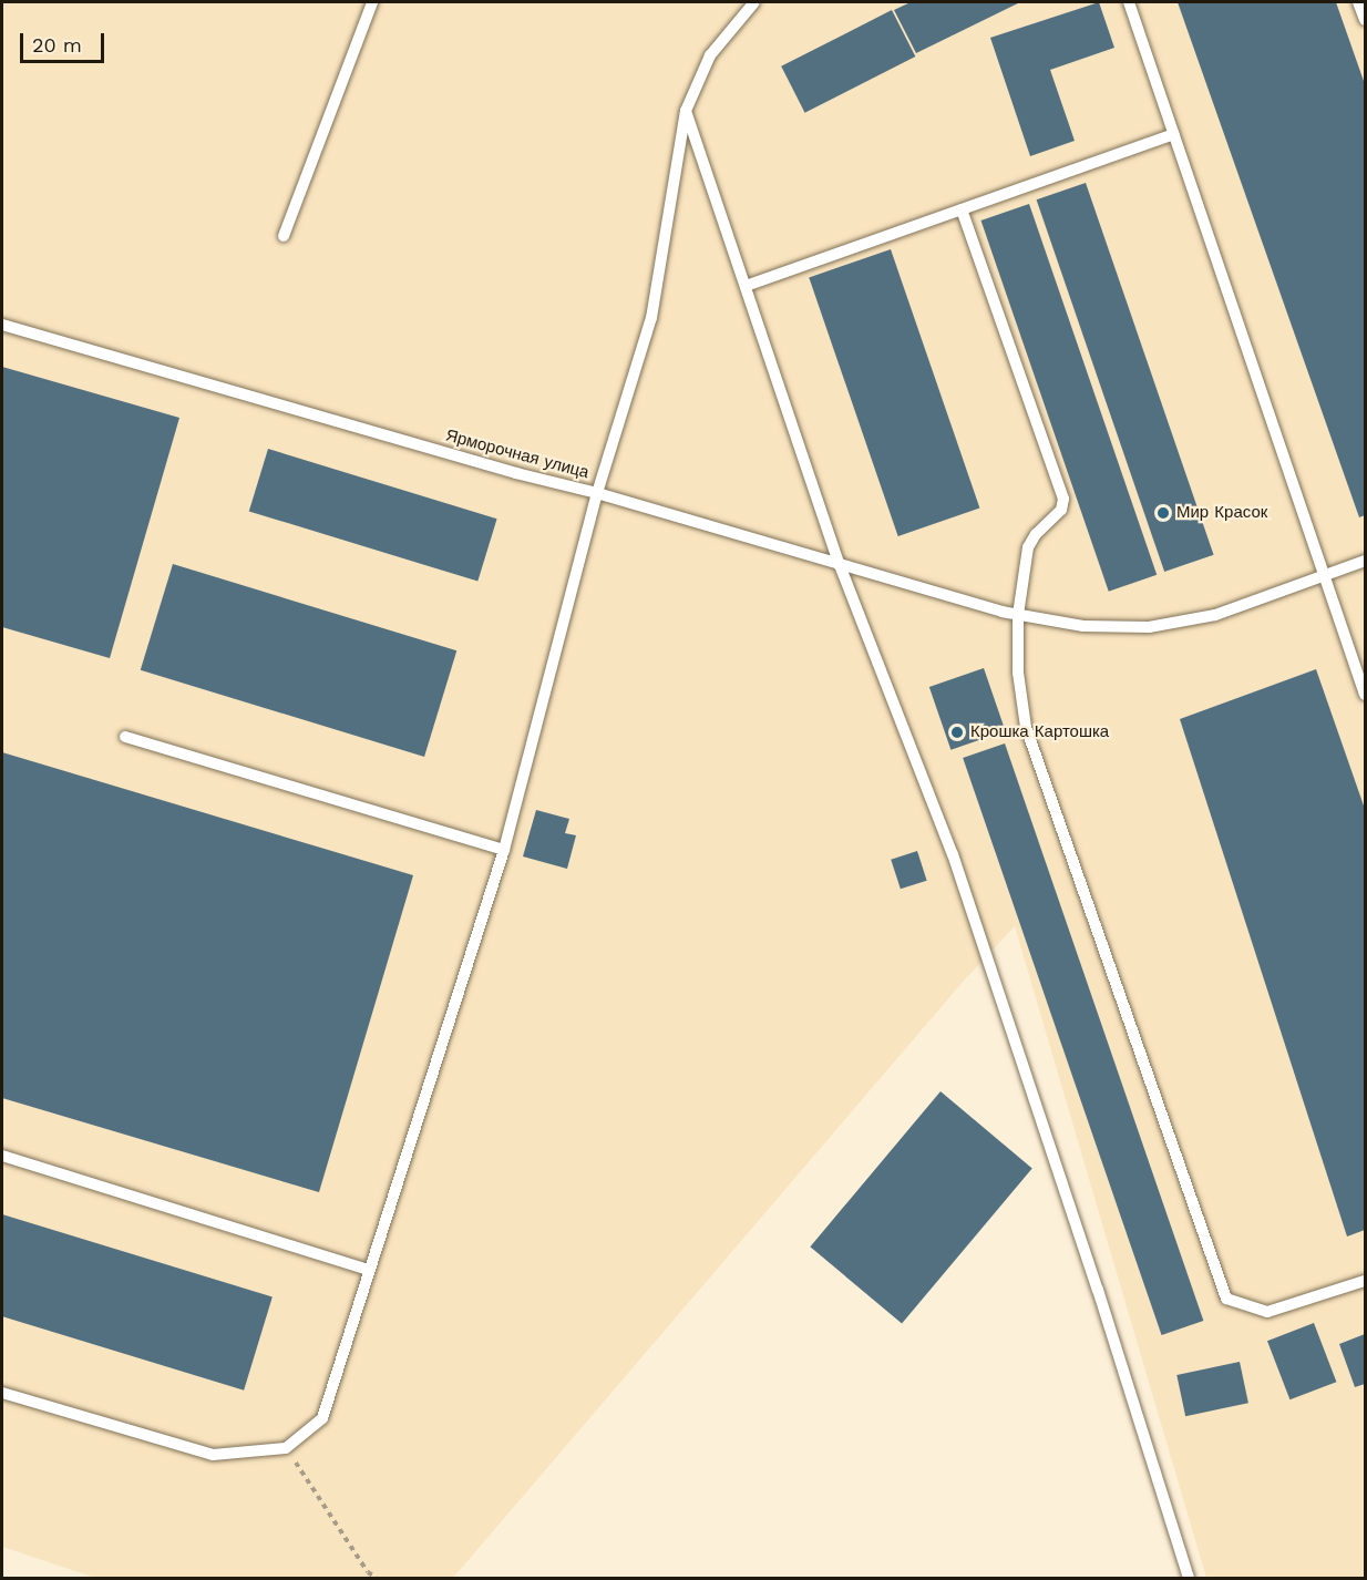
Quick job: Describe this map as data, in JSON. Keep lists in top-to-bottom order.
{
  "streets": {
    "lane": ["Ярморочная улица"]
  },
  "places": ["Мир Красок", "Крошка Картошка"],
  "scale_bar": "20 m"
}
